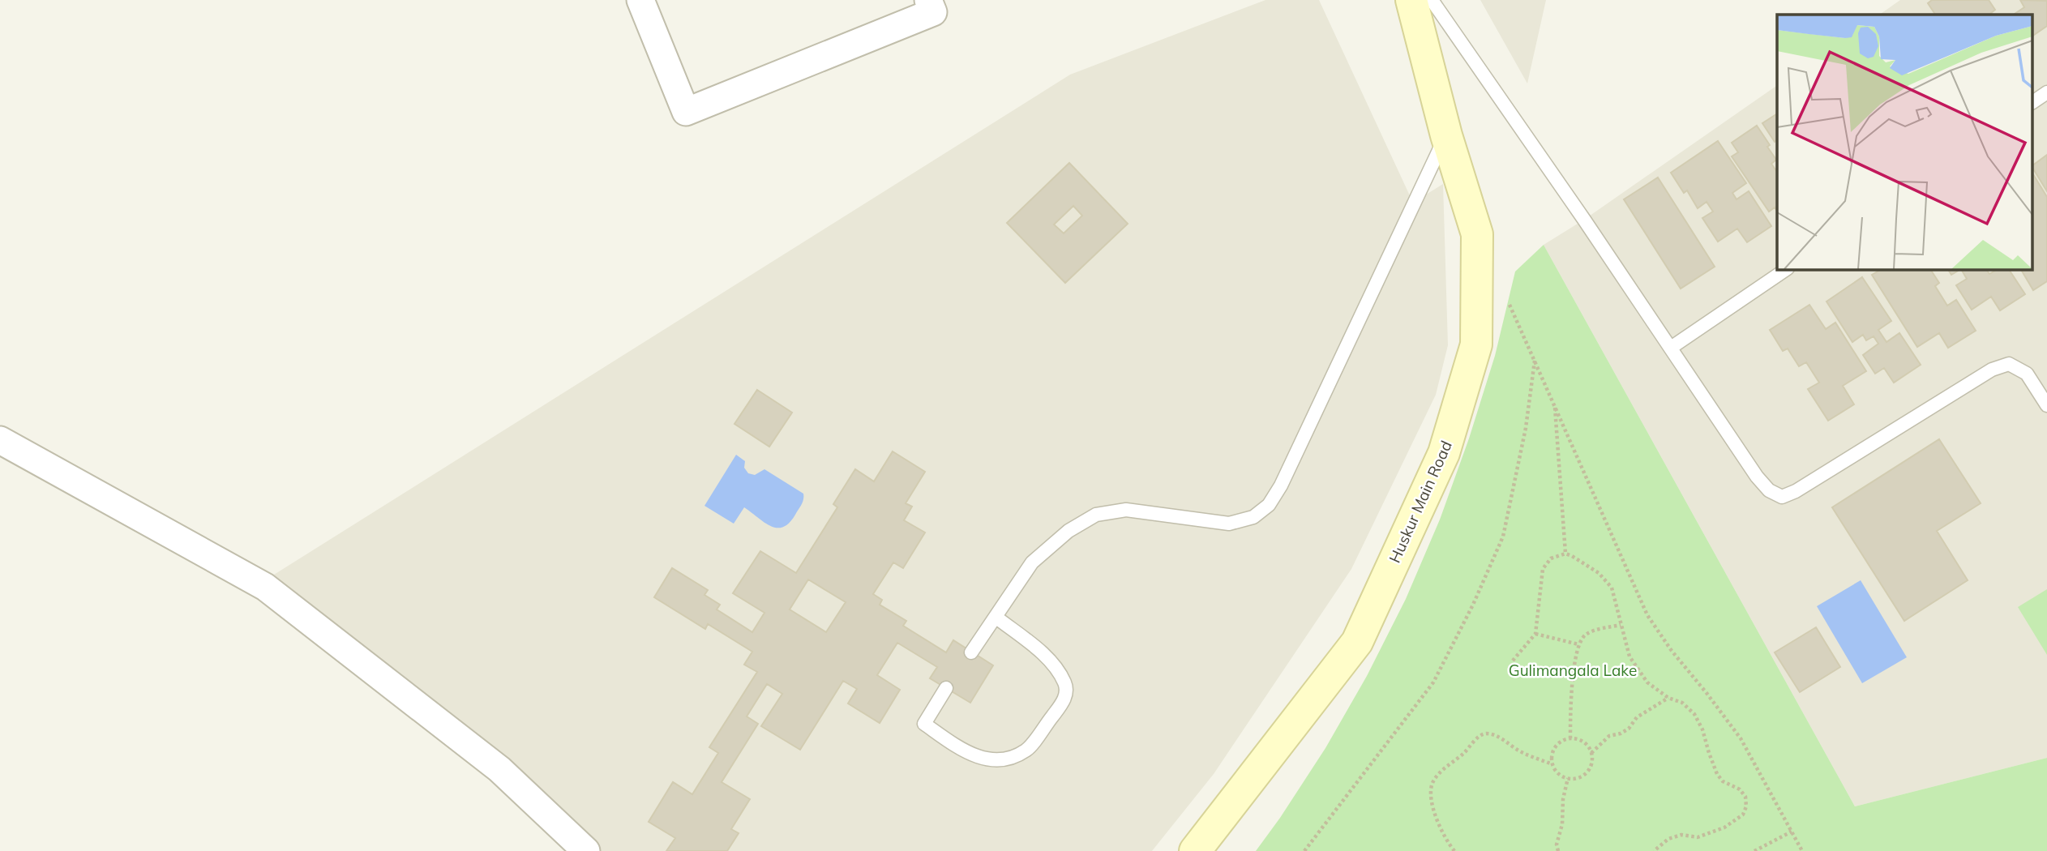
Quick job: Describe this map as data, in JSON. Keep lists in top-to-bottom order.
{
  "streets": {
    "main road": ["Huskur Main Road"]
  },
  "parks": ["Gulimangala Lake"]
}
